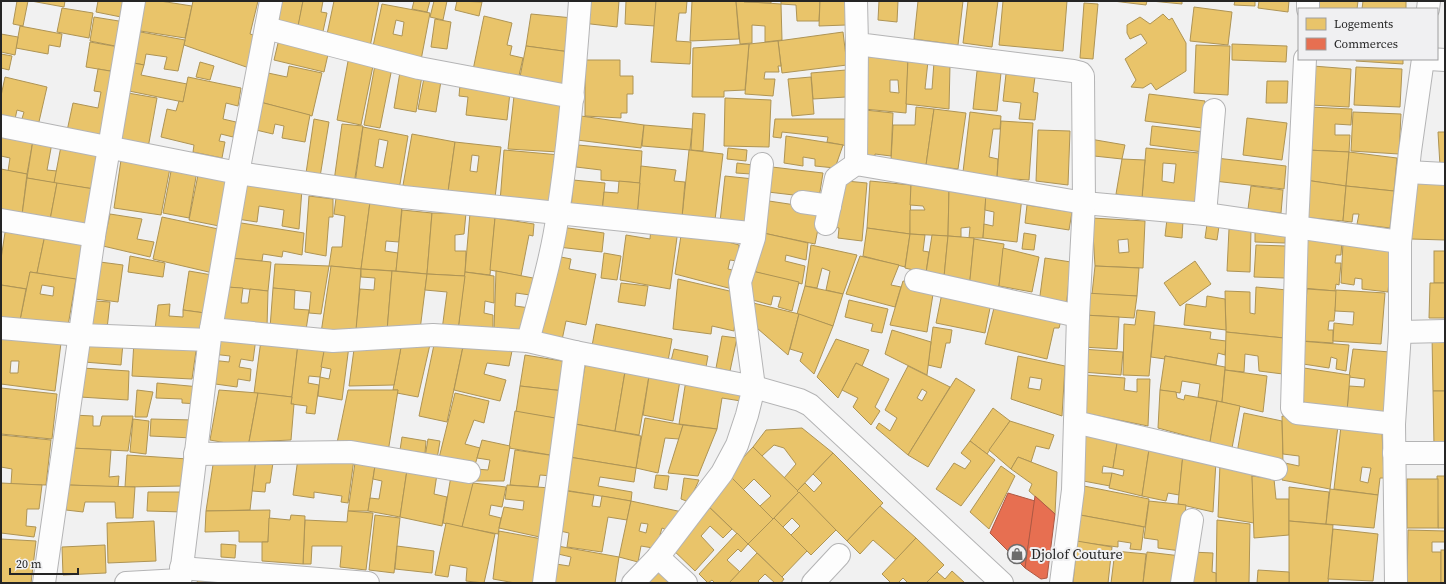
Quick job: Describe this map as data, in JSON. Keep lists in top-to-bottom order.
{
  "places": {
    "shop": ["Djolof Couture"]
  },
  "legend": ["Logements", "Commerces"],
  "scale_bar": "20 m"
}
